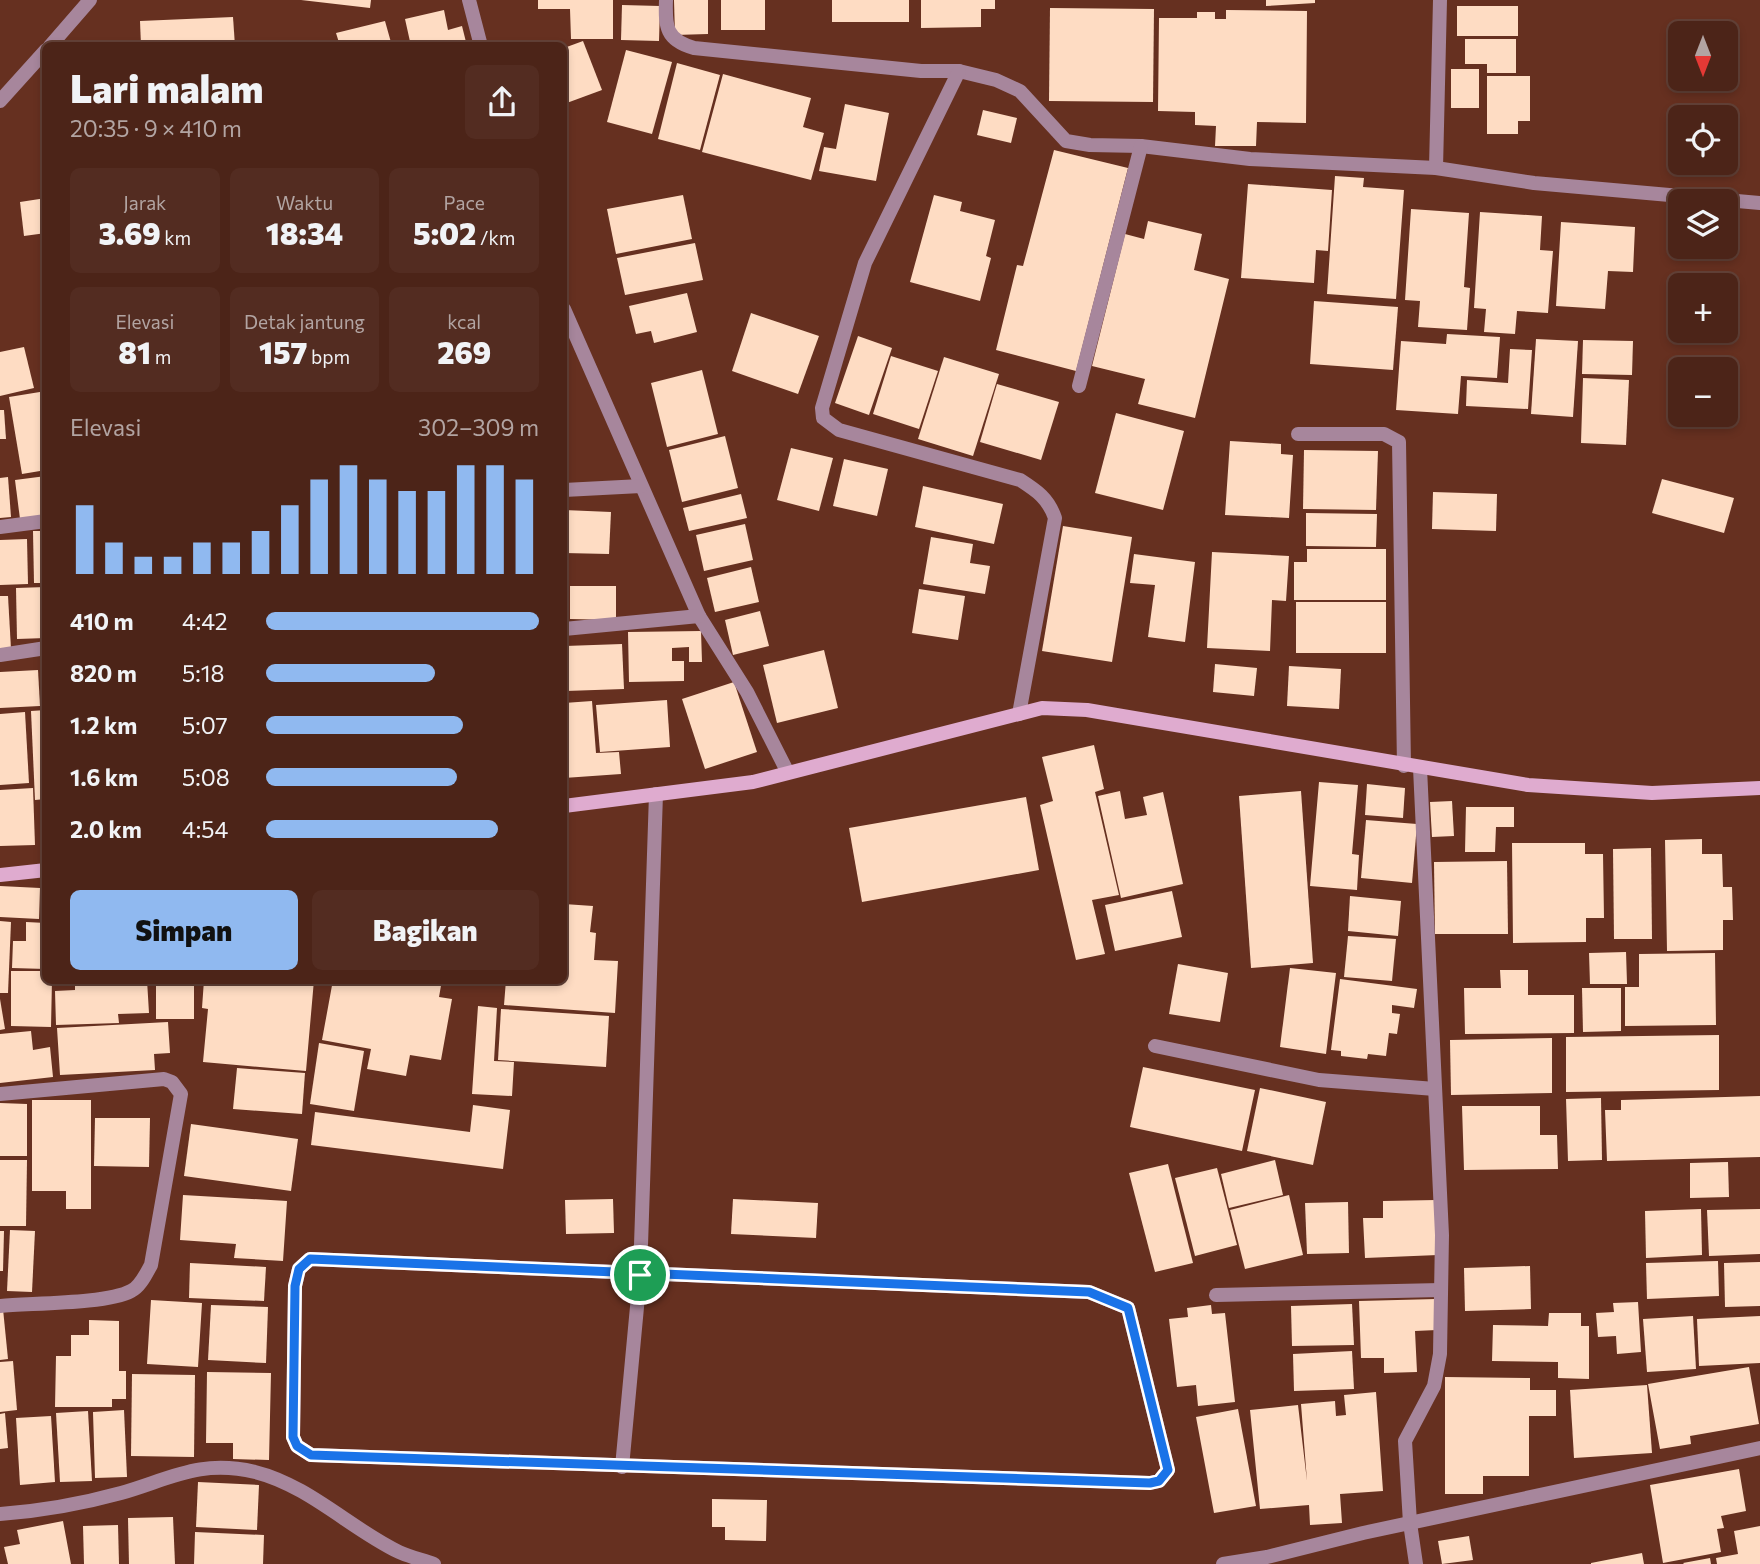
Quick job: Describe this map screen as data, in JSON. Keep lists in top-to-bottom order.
{
  "north": "bottom",
  "page": {
    "map_buttons": ["+", "−"],
    "heading": ["Lari malam", "20:35 · 9 × 410 m"],
    "stats": [
      ["Jarak", "3.69 km"],
      ["Waktu", "18:34"],
      ["Pace", "5:02 /km"],
      ["Elevasi", "81 m"],
      ["Detak jantung", "157 bpm"],
      ["kcal", "269"]
    ],
    "chart": ["Elevasi", "302–309 m"],
    "list": [
      {
        "name": "410 m",
        "note": "4:42"
      },
      {
        "name": "820 m",
        "note": "5:18"
      },
      {
        "name": "1.2 km",
        "note": "5:07"
      },
      {
        "name": "1.6 km",
        "note": "5:08"
      },
      {
        "name": "2.0 km",
        "note": "4:54"
      }
    ],
    "buttons": ["Simpan", "Bagikan"]
  }
}
